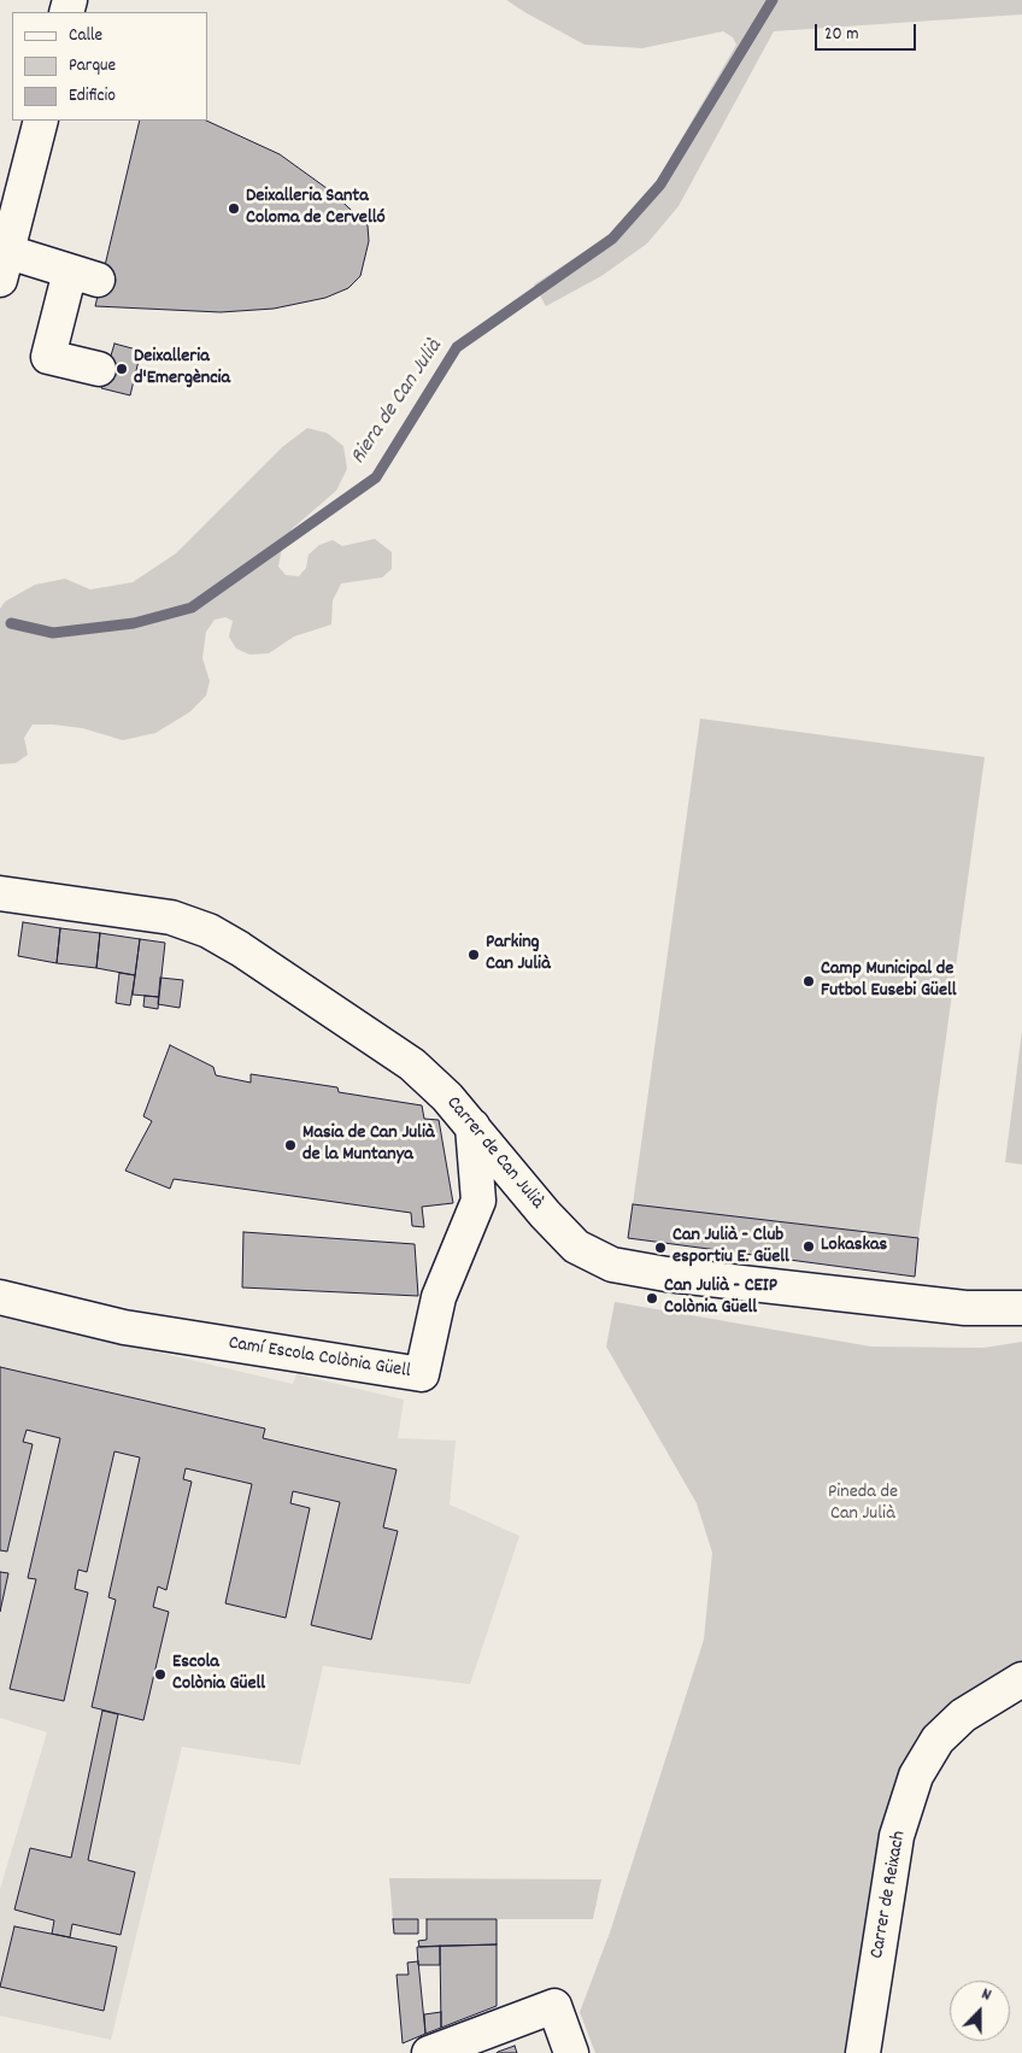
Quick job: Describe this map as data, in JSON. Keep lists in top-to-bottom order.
{
  "streets": {
    "street": ["Carrer de Can Julià", "Camí Escola Colònia Güell", "Carrer de Reixach"]
  },
  "crossings": [
    ["Carrer de Can Julià", "Camí Escola Colònia Güell"]
  ],
  "water": ["Riera de Can Julià"],
  "parks": ["Pineda de Can Julià"],
  "places": [
    "Deixalleria Santa Coloma de Cervelló",
    "Deixalleria d'Emergència",
    "Parking Can Julià",
    "Camp Municipal de Futbol Eusebi Güell",
    "Masia de Can Julià de la Muntanya",
    "Lokaskas",
    "Can Julià - Club esportiu E. Güell",
    "Can Julià - CEIP Colònia Güell",
    "Escola Colònia Güell"
  ],
  "legend": ["Calle", "Parque", "Edificio"],
  "scale_bar": "20 m",
  "north": "top"
}
